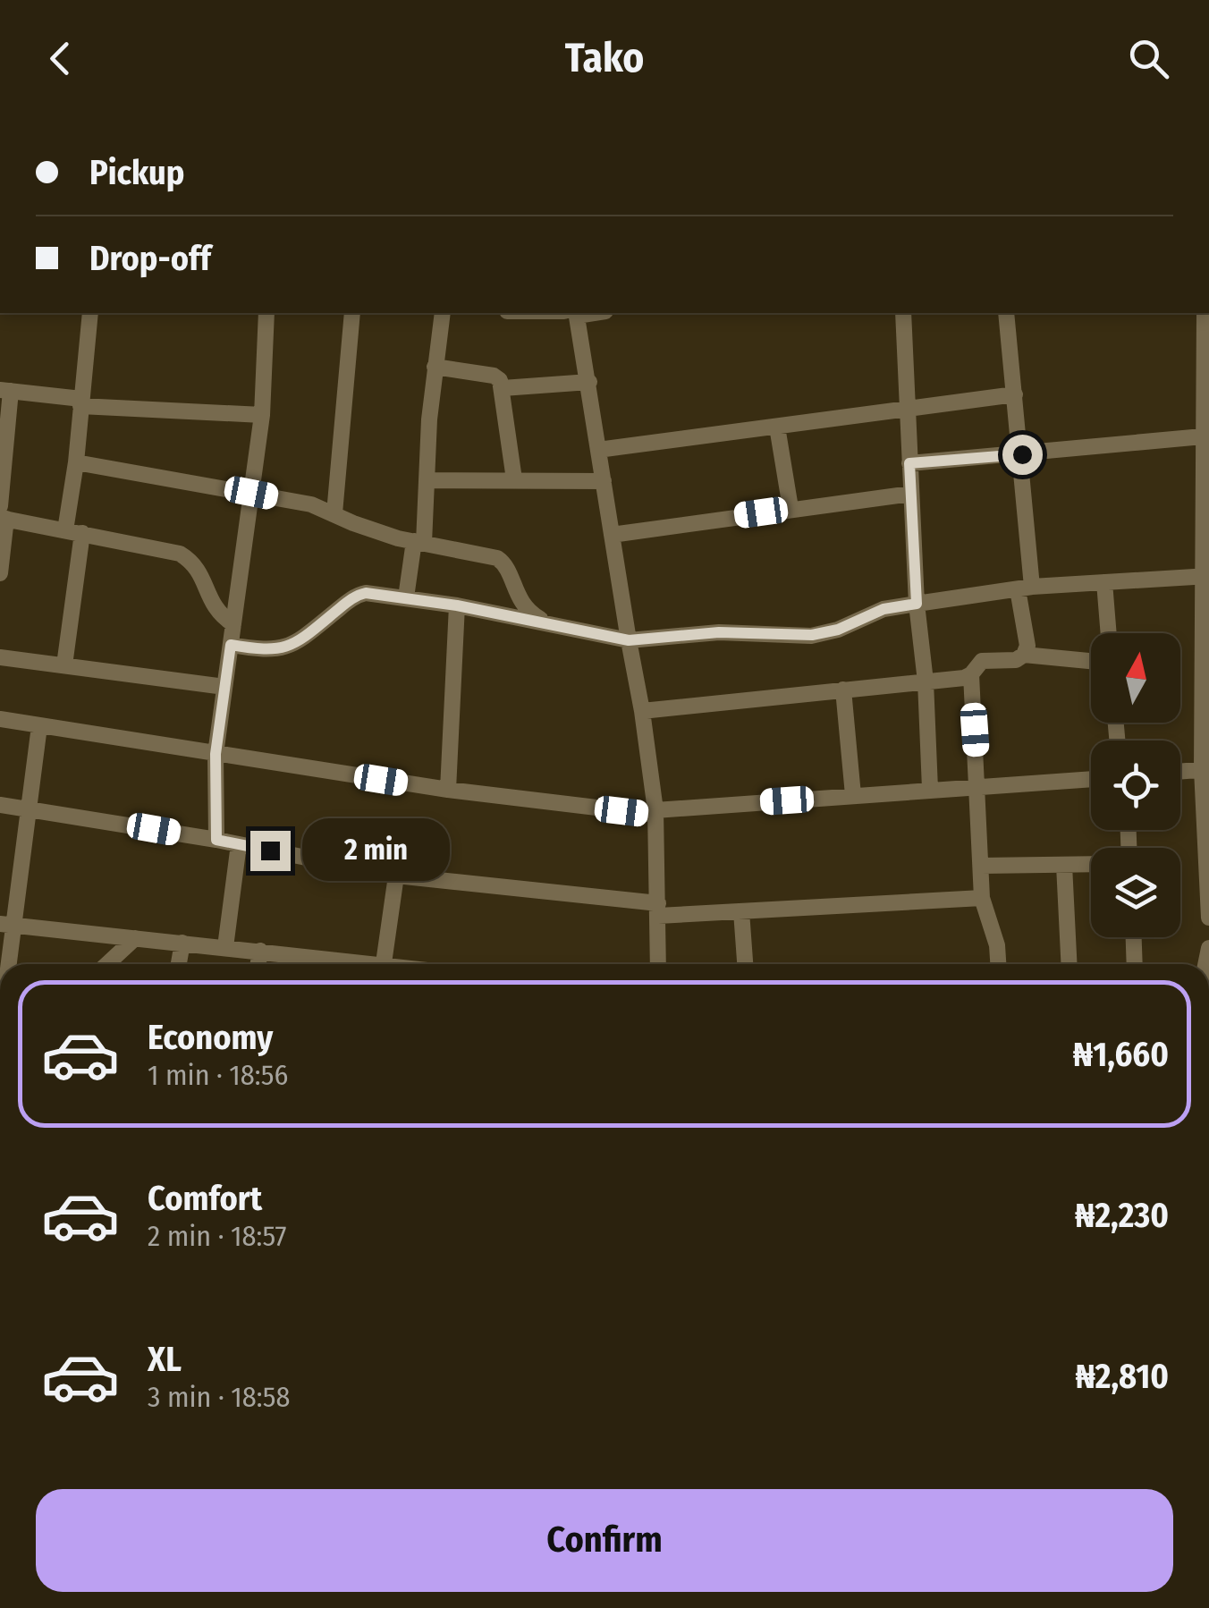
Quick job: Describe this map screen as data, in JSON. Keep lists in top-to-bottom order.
{
  "north": "top",
  "page": {
    "header": "Tako",
    "banner": ["Pickup", "Drop-off"],
    "bubble": "2 min",
    "list": [
      {
        "name": "Economy",
        "note": "1 min · 18:56",
        "value": "₦1,660"
      },
      {
        "name": "Comfort",
        "note": "2 min · 18:57",
        "value": "₦2,230"
      },
      {
        "name": "XL",
        "note": "3 min · 18:58",
        "value": "₦2,810"
      }
    ],
    "buttons": "Confirm"
  }
}
